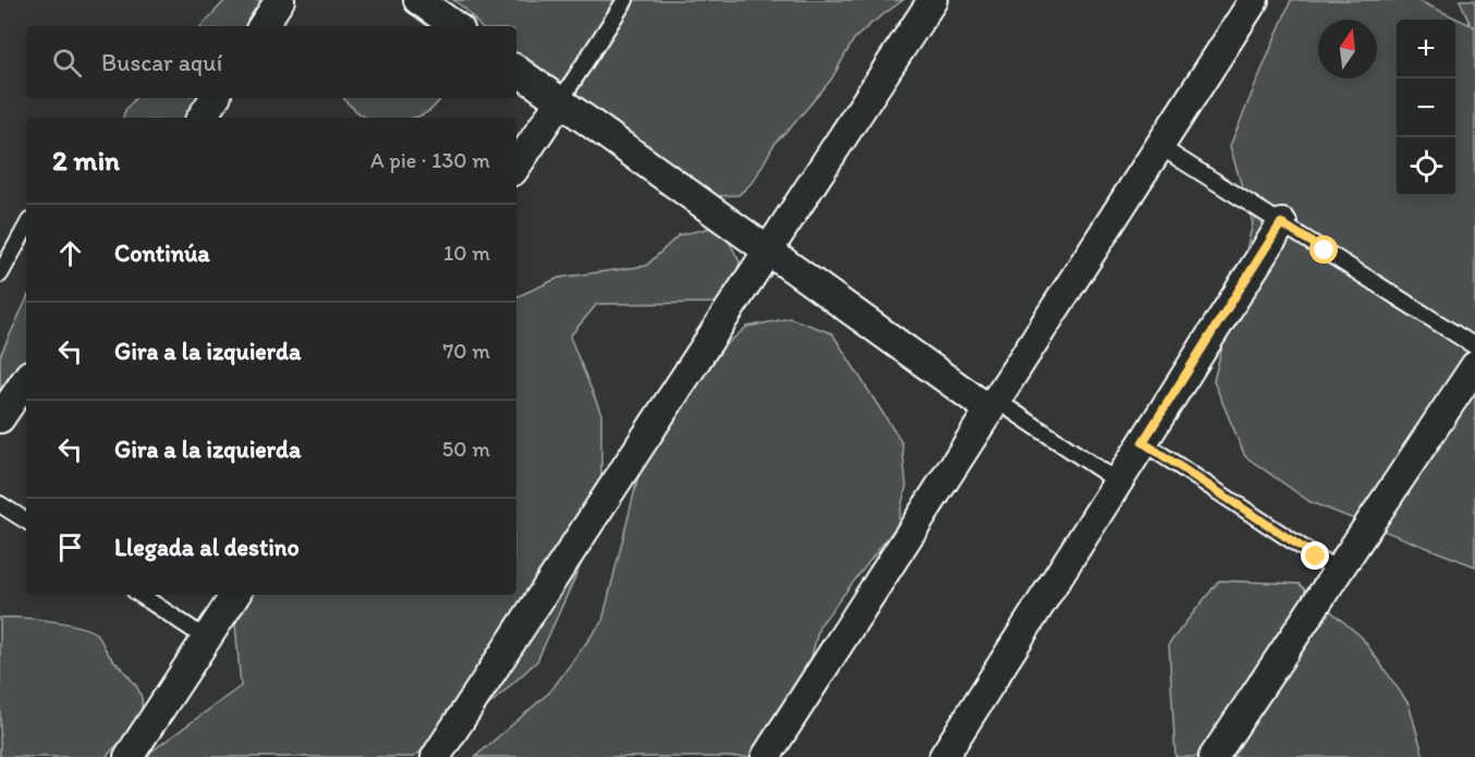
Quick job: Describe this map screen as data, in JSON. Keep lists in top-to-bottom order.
{
  "north": "top",
  "page": {
    "map_buttons": ["+", "−"],
    "search": "Buscar aquí",
    "heading": ["2 min", "A pie · 130 m"],
    "list": [
      ["Continúa", "10 m"],
      ["Gira a la izquierda", "70 m"],
      ["Gira a la izquierda", "50 m"],
      "Llegada al destino"
    ]
  }
}
